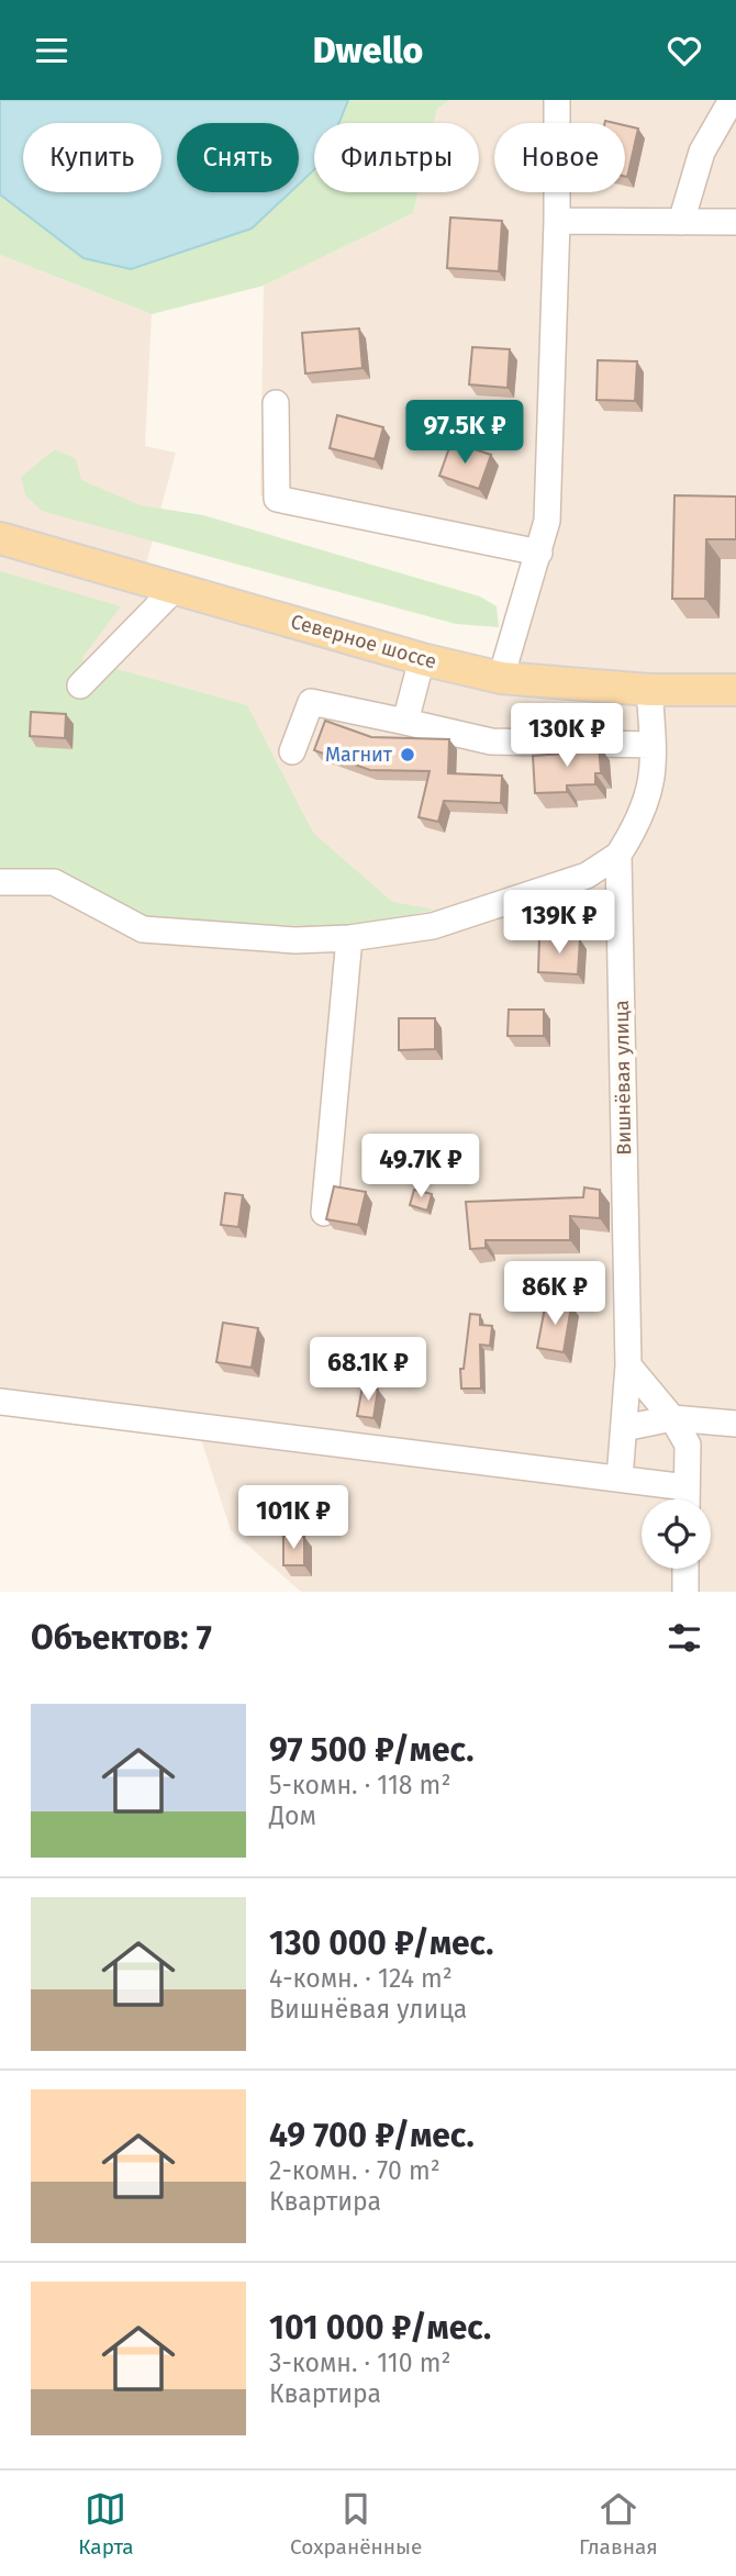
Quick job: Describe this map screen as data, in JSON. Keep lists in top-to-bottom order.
{
  "streets": {
    "main road": ["Северное шоссе"],
    "street": ["Вишнёвая улица"]
  },
  "places": ["Магнит"],
  "page": {
    "header": "Dwello",
    "chip": [
      "Купить",
      "Снять",
      "Фильтры",
      "Новое"
    ],
    "price": [
      "97.5K ₽",
      "130K ₽",
      "139K ₽",
      "49.7K ₽",
      "86K ₽",
      "68.1K ₽",
      "101K ₽"
    ],
    "heading": "Объектов: 7",
    "list": [
      {
        "name": "97 500 ₽/мес.",
        "note": "5-комн. · 118 m² · Дом"
      },
      {
        "name": "130 000 ₽/мес.",
        "note": "4-комн. · 124 m² · Вишнёвая улица"
      },
      {
        "name": "49 700 ₽/мес.",
        "note": "2-комн. · 70 m² · Квартира"
      },
      {
        "name": "101 000 ₽/мес.",
        "note": "3-комн. · 110 m² · Квартира"
      }
    ],
    "tabs": ["Карта", "Сохранённые", "Главная"]
  }
}
